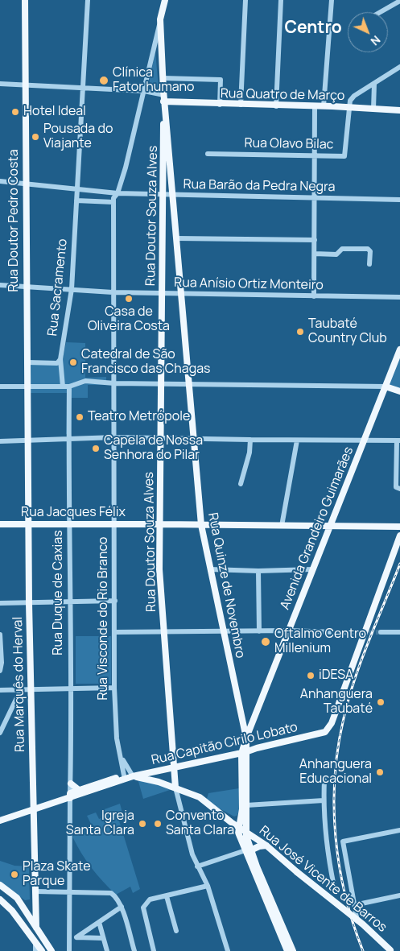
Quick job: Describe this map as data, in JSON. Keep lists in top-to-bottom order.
{
  "streets": {
    "main road": [
      "Rua Quatro de Março",
      "Rua Doutor Souza Alves",
      "Rua Doutor Pedro Costa",
      "Rua Jacques Félix",
      "Avenida Grandeiro Guimarães",
      "Rua Quinze de Novembro",
      "Rua Marquês do Herval",
      "Rua Capitão Cirilo Lobato",
      "Rua José Vicente de Barros"
    ],
    "street": [
      "Rua Olavo Bilac",
      "Rua Barão da Pedra Negra",
      "Rua Anísio Ortiz Monteiro",
      "Rua Sacramento",
      "Rua Duque de Caxias",
      "Rua Visconde do Rio Branco"
    ]
  },
  "crossings": [
    ["Rua Quatro de Março", "Rua Olavo Bilac"],
    ["Rua Quatro de Março", "Rua Doutor Souza Alves"],
    ["Rua Quatro de Março", "Rua Doutor Pedro Costa"],
    ["Rua Quatro de Março", "Rua Sacramento"],
    ["Rua Quatro de Março", "Rua Quinze de Novembro"],
    ["Rua Quatro de Março", "Rua Visconde do Rio Branco"],
    ["Rua Barão da Pedra Negra", "Rua Doutor Souza Alves"],
    ["Rua Barão da Pedra Negra", "Rua Doutor Pedro Costa"],
    ["Rua Barão da Pedra Negra", "Rua Sacramento"],
    ["Rua Barão da Pedra Negra", "Rua Quinze de Novembro"],
    ["Rua Barão da Pedra Negra", "Rua Visconde do Rio Branco"],
    ["Rua Doutor Souza Alves", "Rua Anísio Ortiz Monteiro"],
    ["Rua Doutor Souza Alves", "Rua Jacques Félix"],
    ["Rua Doutor Souza Alves", "Rua Quinze de Novembro"],
    ["Rua Doutor Souza Alves", "Rua Capitão Cirilo Lobato"],
    ["Rua Doutor Souza Alves", "Rua José Vicente de Barros"],
    ["Rua Doutor Pedro Costa", "Rua Anísio Ortiz Monteiro"],
    ["Rua Doutor Pedro Costa", "Rua Marquês do Herval"],
    ["Rua Anísio Ortiz Monteiro", "Rua Sacramento"],
    ["Rua Anísio Ortiz Monteiro", "Rua Quinze de Novembro"],
    ["Rua Anísio Ortiz Monteiro", "Rua Visconde do Rio Branco"],
    ["Rua Jacques Félix", "Avenida Grandeiro Guimarães"],
    ["Rua Jacques Félix", "Rua Quinze de Novembro"],
    ["Rua Jacques Félix", "Rua Duque de Caxias"],
    ["Rua Jacques Félix", "Rua Visconde do Rio Branco"],
    ["Rua Jacques Félix", "Rua Marquês do Herval"],
    ["Avenida Grandeiro Guimarães", "Rua Quinze de Novembro"],
    ["Rua Quinze de Novembro", "Rua Visconde do Rio Branco"],
    ["Rua Quinze de Novembro", "Rua Capitão Cirilo Lobato"],
    ["Rua Quinze de Novembro", "Rua José Vicente de Barros"],
    ["Rua Visconde do Rio Branco", "Rua Capitão Cirilo Lobato"],
    ["Rua Visconde do Rio Branco", "Rua José Vicente de Barros"],
    ["Rua Capitão Cirilo Lobato", "Rua José Vicente de Barros"]
  ],
  "districts": ["Centro"],
  "places": [
    "Clínica Fator humano",
    "Hotel Ideal",
    "Pousada do Viajante",
    "Casa de Oliveira Costa",
    "Taubaté Country Club",
    "Catedral de São Francisco das Chagas",
    "Teatro Metrópole",
    "Capela de Nossa Senhora do Pilar",
    "Oftalmo Centro Millenium",
    "iDESA",
    "Anhanguera Taubaté",
    "Anhanguera Educacional",
    "Igreja Santa Clara",
    "Convento Santa Clara",
    "Plaza Skate Parque"
  ],
  "north": "bottom right"
}
